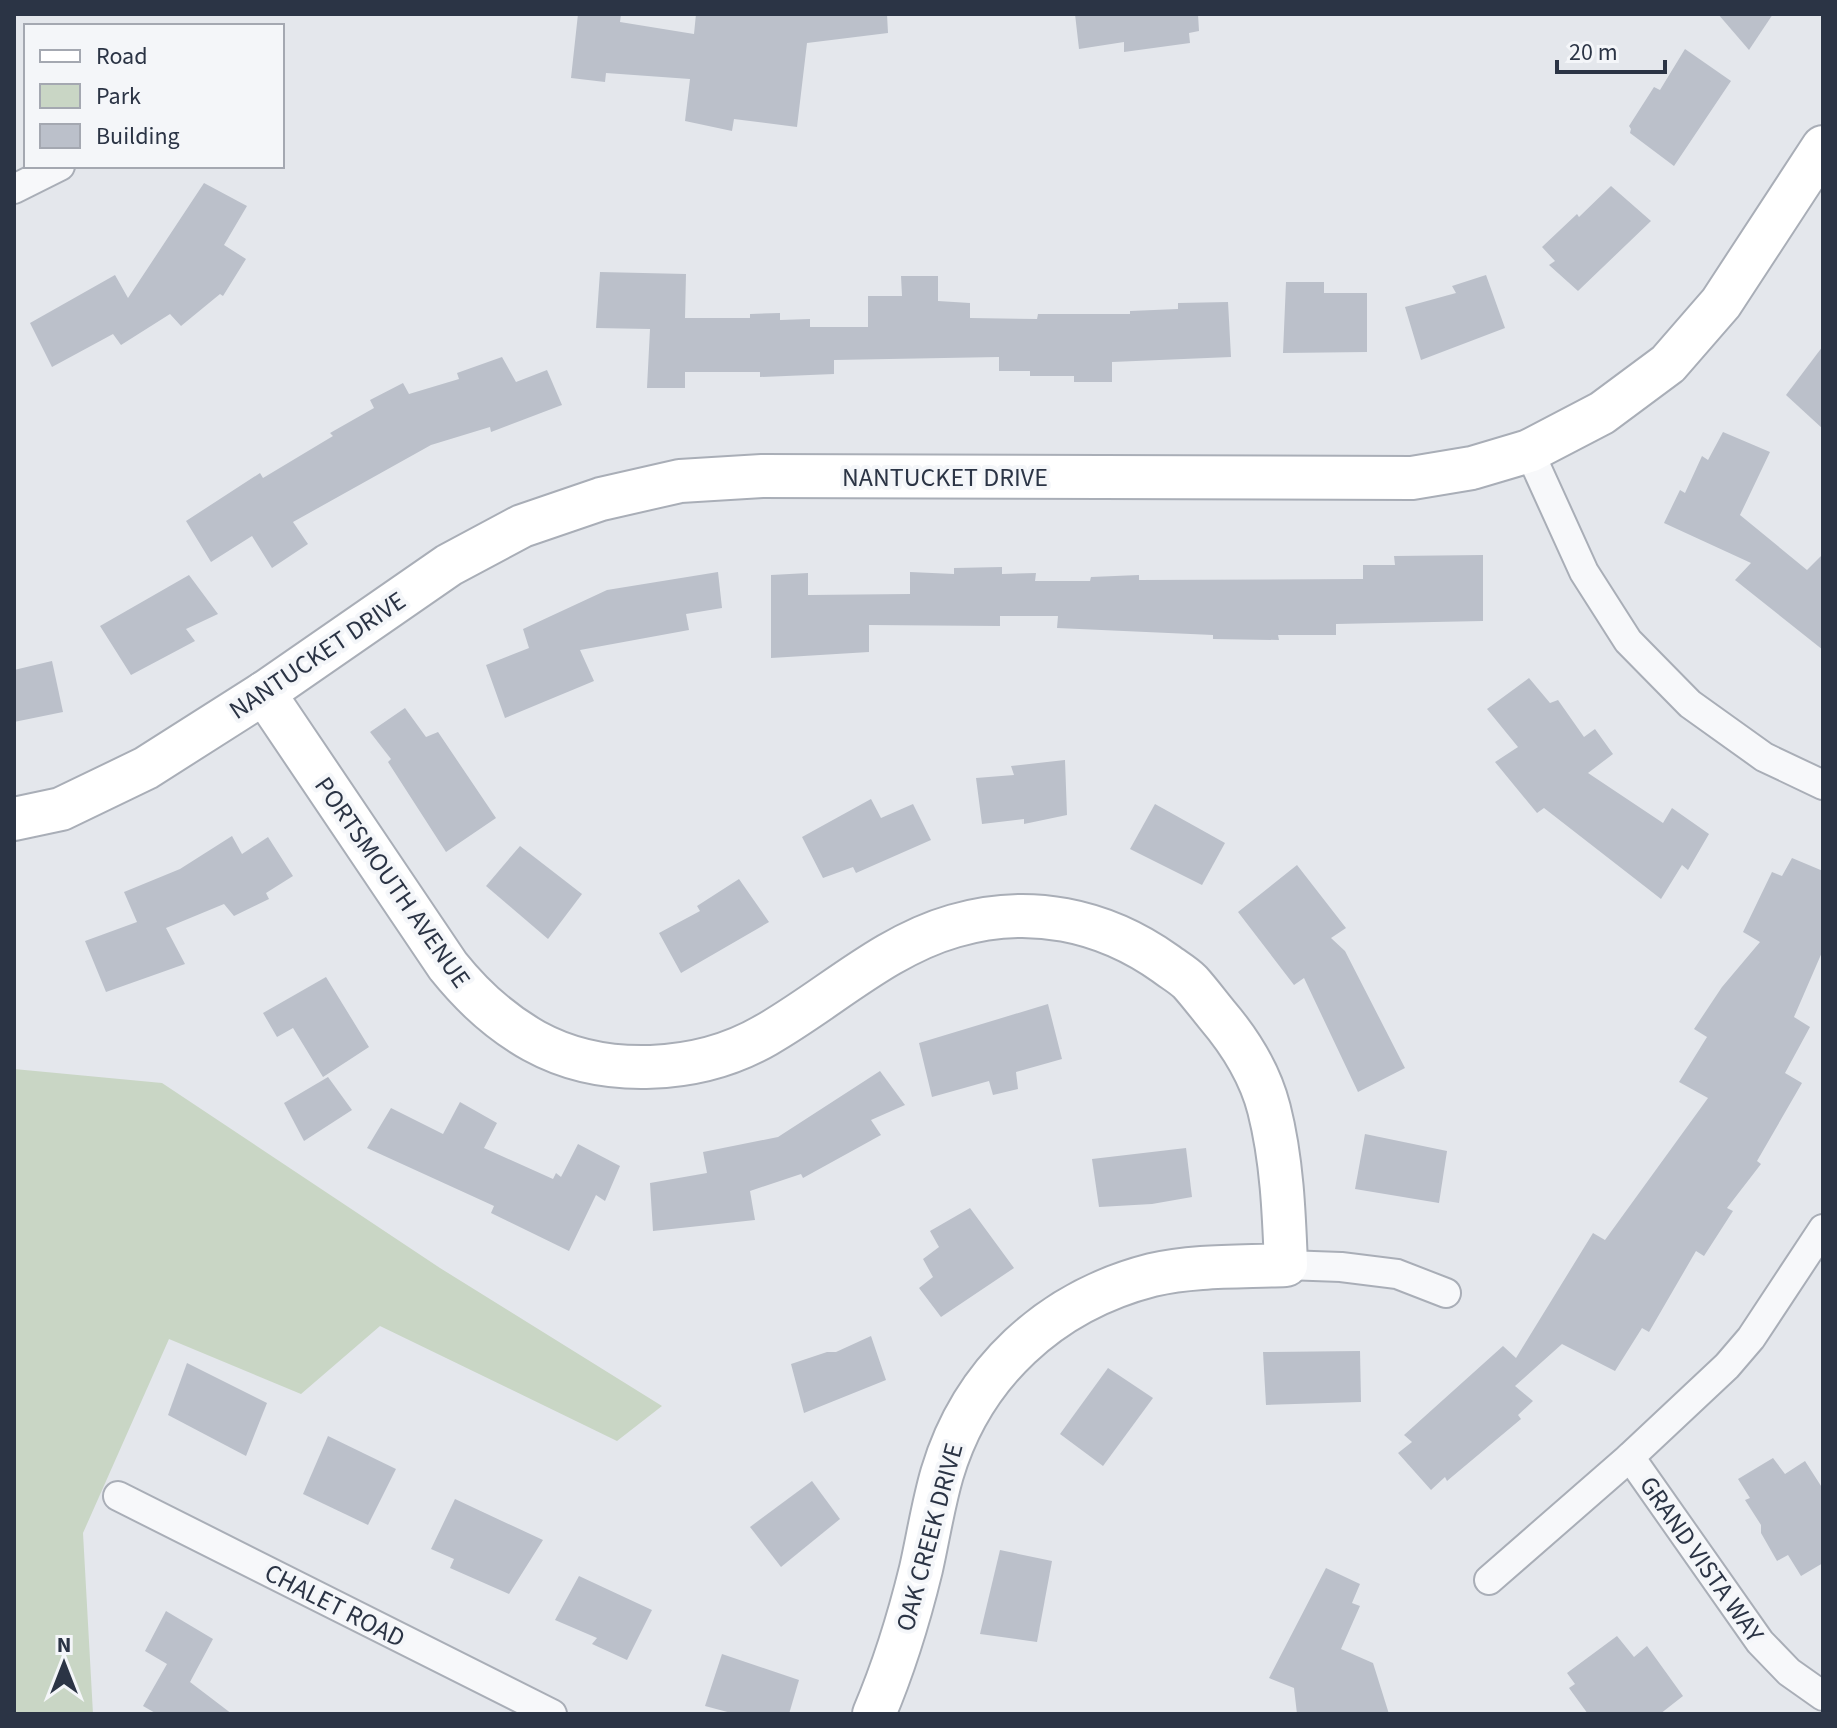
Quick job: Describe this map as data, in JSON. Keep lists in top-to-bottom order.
{
  "streets": {
    "street": [
      "NANTUCKET DRIVE",
      "PORTSMOUTH AVENUE",
      "OAK CREEK DRIVE",
      "GRAND VISTA WAY",
      "CHALET ROAD"
    ]
  },
  "crossings": [
    ["NANTUCKET DRIVE", "PORTSMOUTH AVENUE"],
    ["PORTSMOUTH AVENUE", "OAK CREEK DRIVE"]
  ],
  "legend": ["Road", "Park", "Building"],
  "scale_bar": "20 m",
  "north": "top"
}
